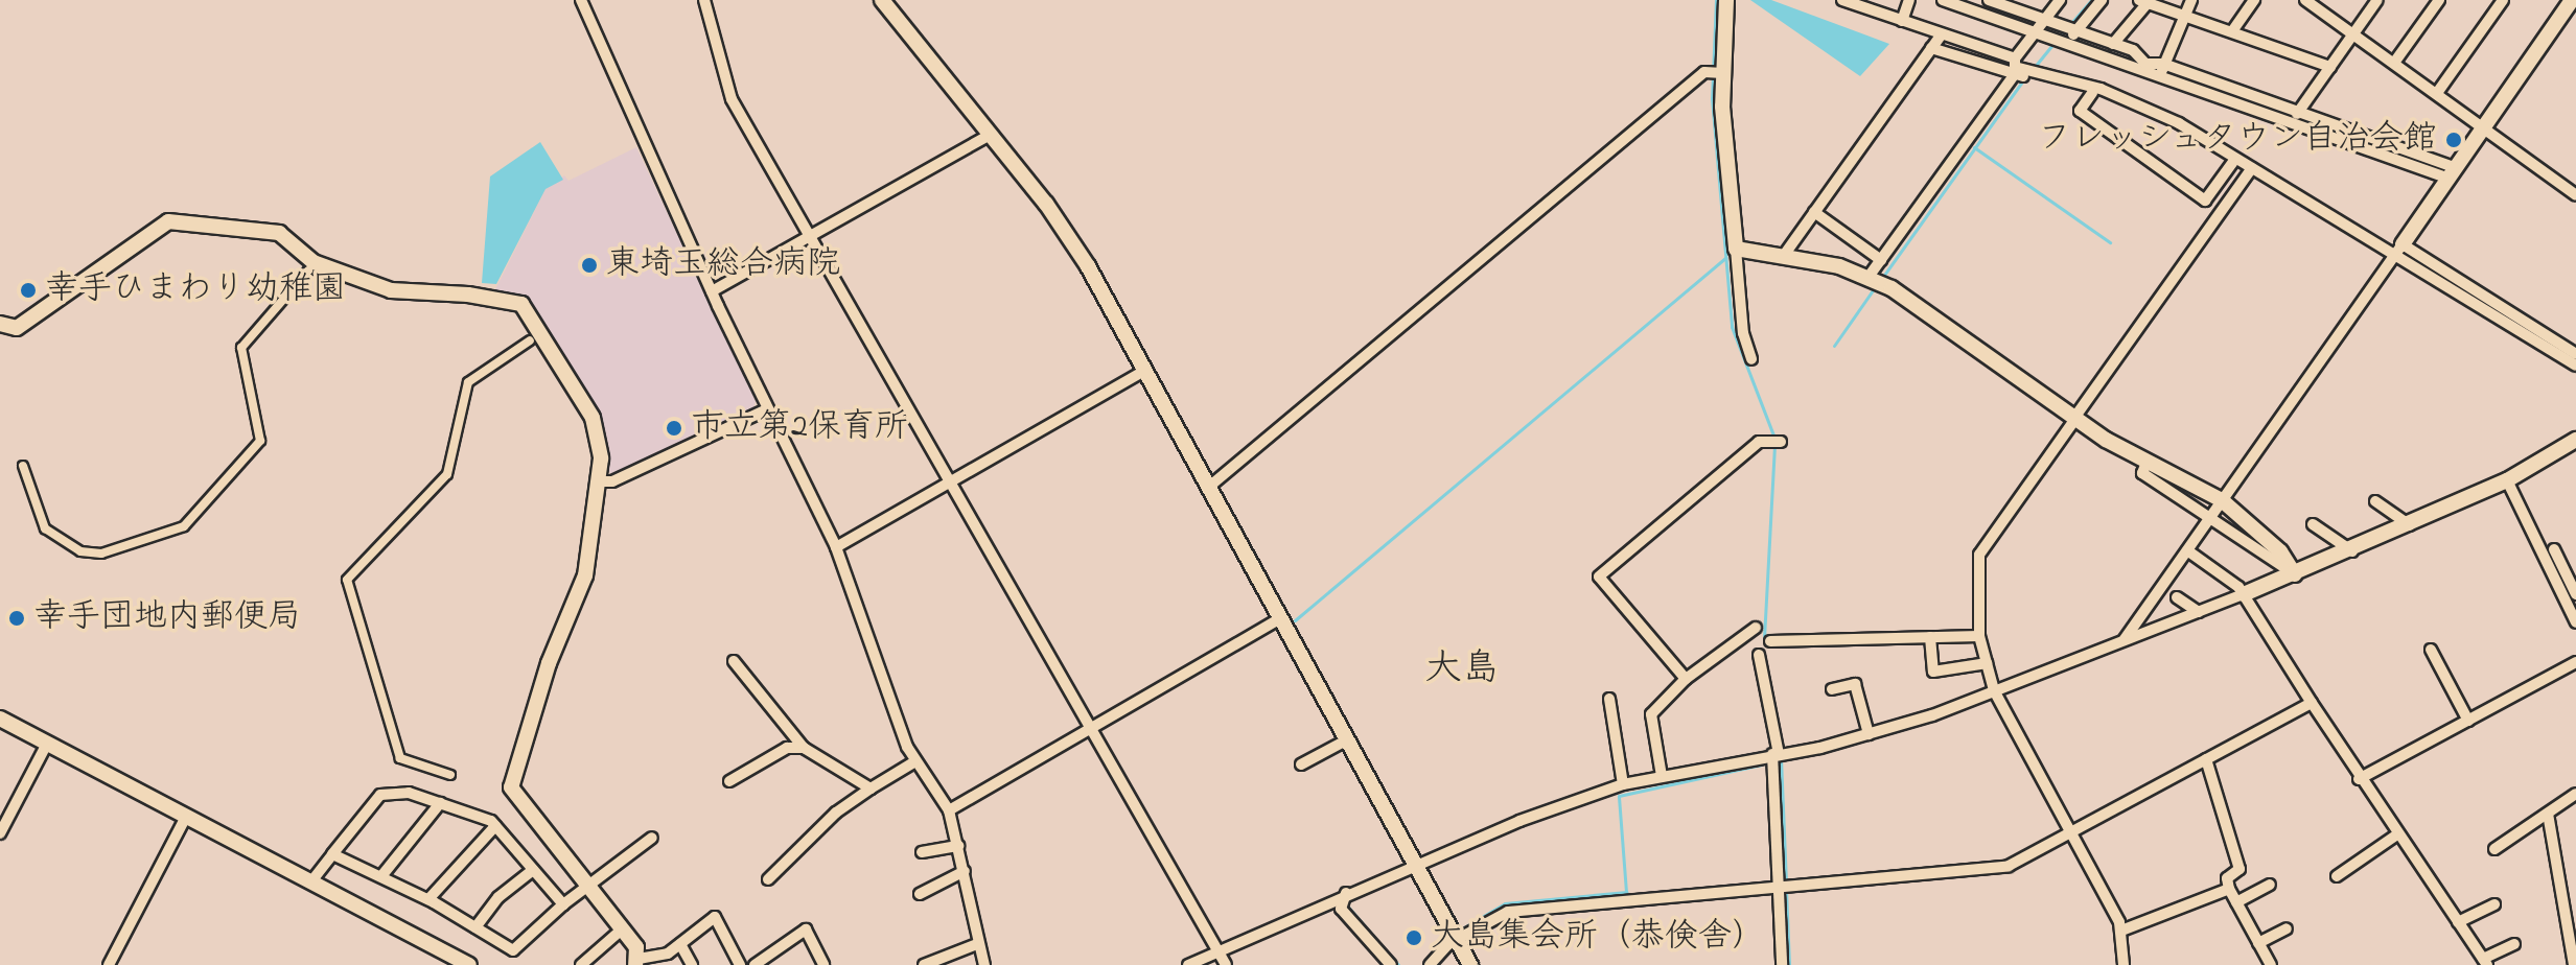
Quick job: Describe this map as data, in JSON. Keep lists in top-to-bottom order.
{
  "districts": ["大島"],
  "places": [
    "フレッシュタウン自治会館",
    "東埼玉総合病院",
    "幸手ひまわり幼稚園",
    "市立第2保育所",
    "幸手団地内郵便局",
    "大島集会所（恭倹舎）"
  ]
}
